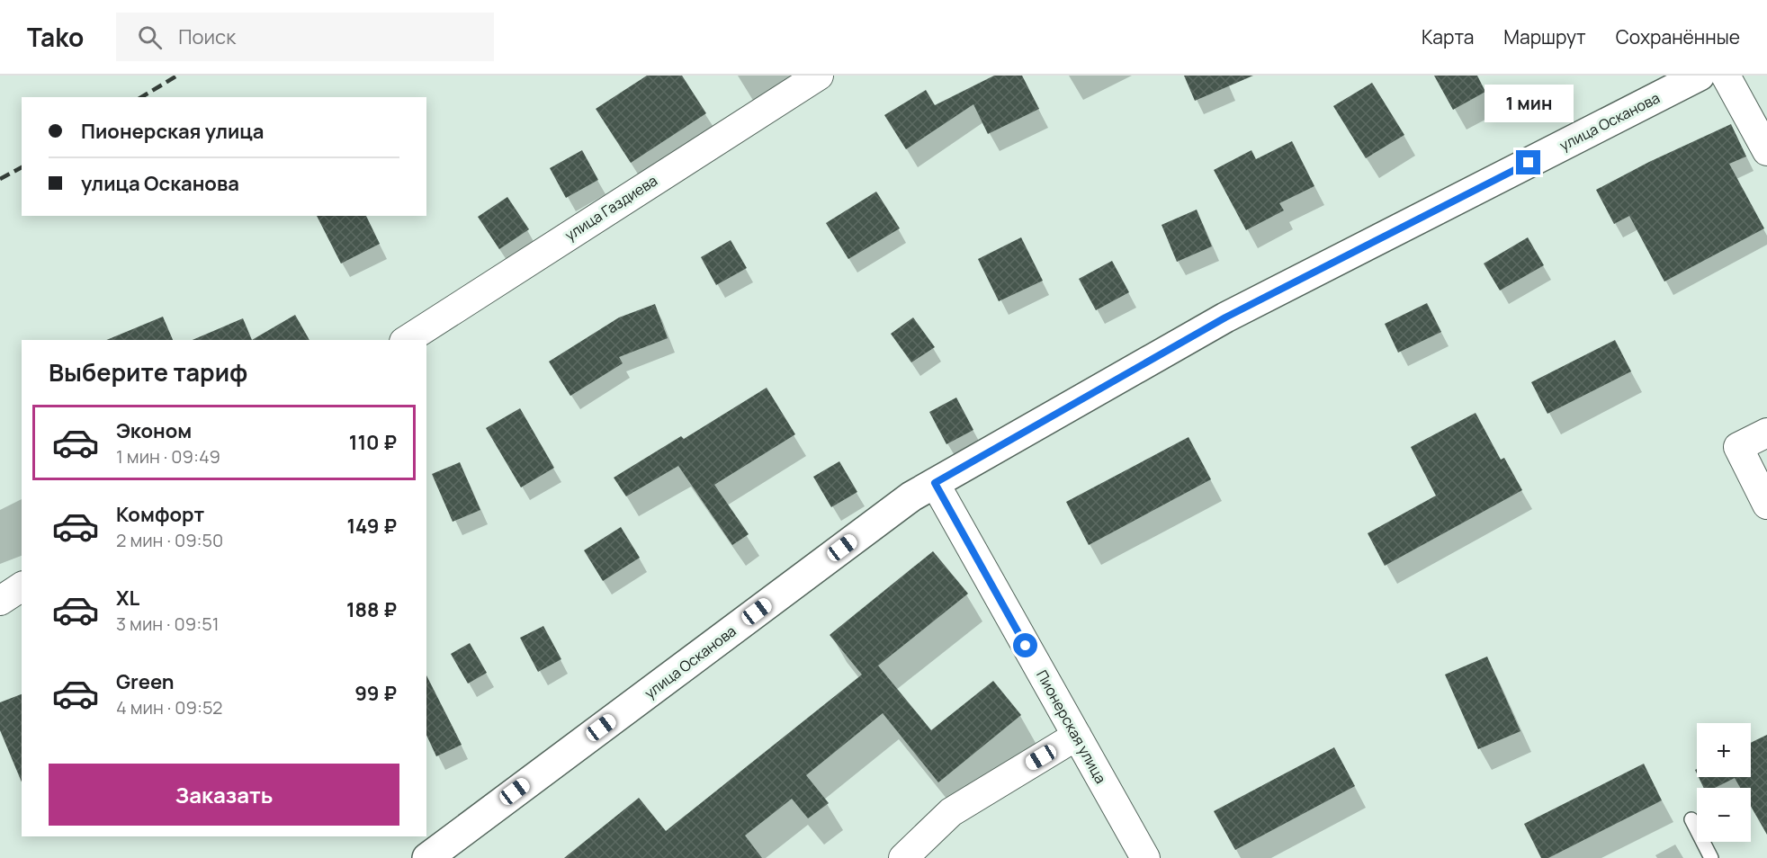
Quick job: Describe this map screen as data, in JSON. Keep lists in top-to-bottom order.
{
  "streets": {
    "main road": ["улица Осканова"],
    "street": ["улица Газдиева", "Пионерская улица"]
  },
  "crossings": [
    ["улица Осканова", "Пионерская улица"]
  ],
  "page": {
    "header": "Tako",
    "search": "Поиск",
    "nav": ["Карта", "Маршрут", "Сохранённые"],
    "bubble": "1 мин",
    "banner": ["Пионерская улица", "улица Осканова"],
    "heading": "Выберите тариф",
    "list": [
      {
        "name": "Эконом",
        "note": "1 мин · 09:49",
        "value": "110 ₽"
      },
      {
        "name": "Комфорт",
        "note": "2 мин · 09:50",
        "value": "149 ₽"
      },
      {
        "name": "XL",
        "note": "3 мин · 09:51",
        "value": "188 ₽"
      },
      {
        "name": "Green",
        "note": "4 мин · 09:52",
        "value": "99 ₽"
      }
    ],
    "map_buttons": ["+", "−"],
    "buttons": "Заказать"
  }
}
